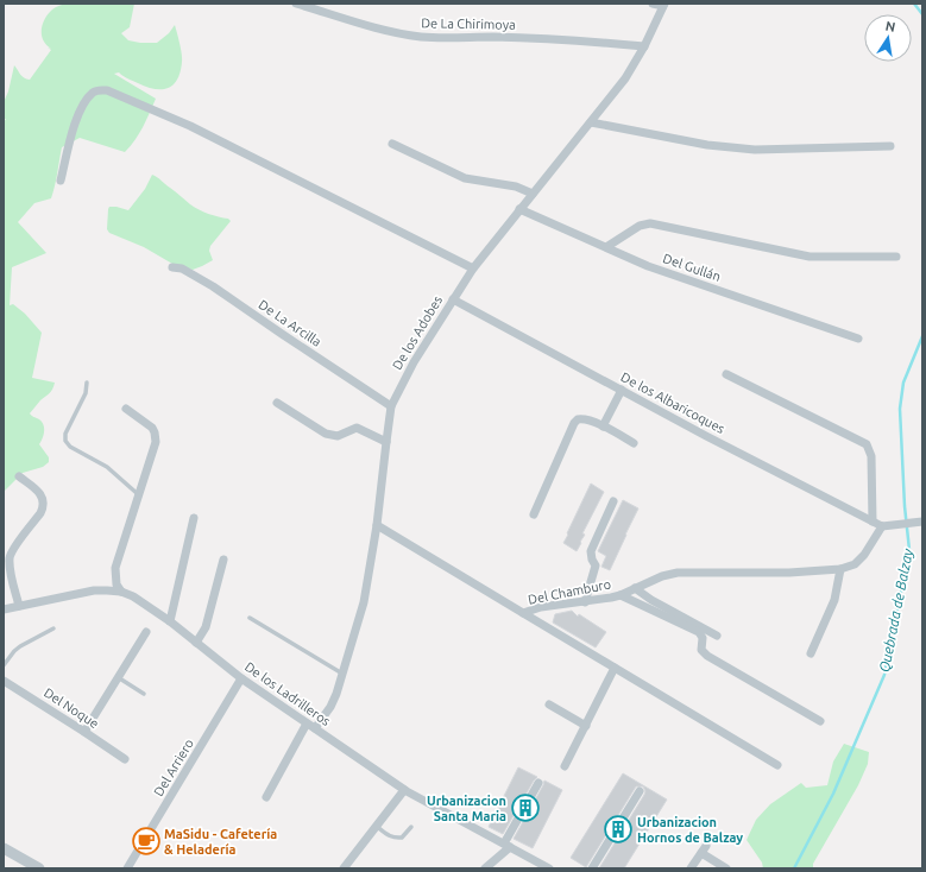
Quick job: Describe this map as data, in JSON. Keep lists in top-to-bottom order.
{
  "streets": {
    "street": [
      "De La Chirimoya",
      "Del Gullán",
      "De La Arcilla",
      "De los Adobes",
      "De los Albaricoques",
      "Del Chamburo",
      "De los Ladrilleros",
      "Del Noque",
      "Del Arriero"
    ]
  },
  "crossings": [
    ["De La Chirimoya", "De los Adobes"],
    ["Del Gullán", "De los Adobes"],
    ["De La Arcilla", "De los Adobes"],
    ["De los Adobes", "De los Albaricoques"],
    ["De los Adobes", "Del Chamburo"],
    ["De los Adobes", "De los Ladrilleros"],
    ["De los Albaricoques", "Del Chamburo"],
    ["De los Ladrilleros", "Del Arriero"]
  ],
  "water": ["Quebrada de Balzay"],
  "places": {
    "building": ["Urbanizacion Santa Maria", "Urbanizacion Hornos de Balzay"],
    "cafe": ["MaSidu - Cafetería & Heladería"]
  },
  "north": "top"
}
